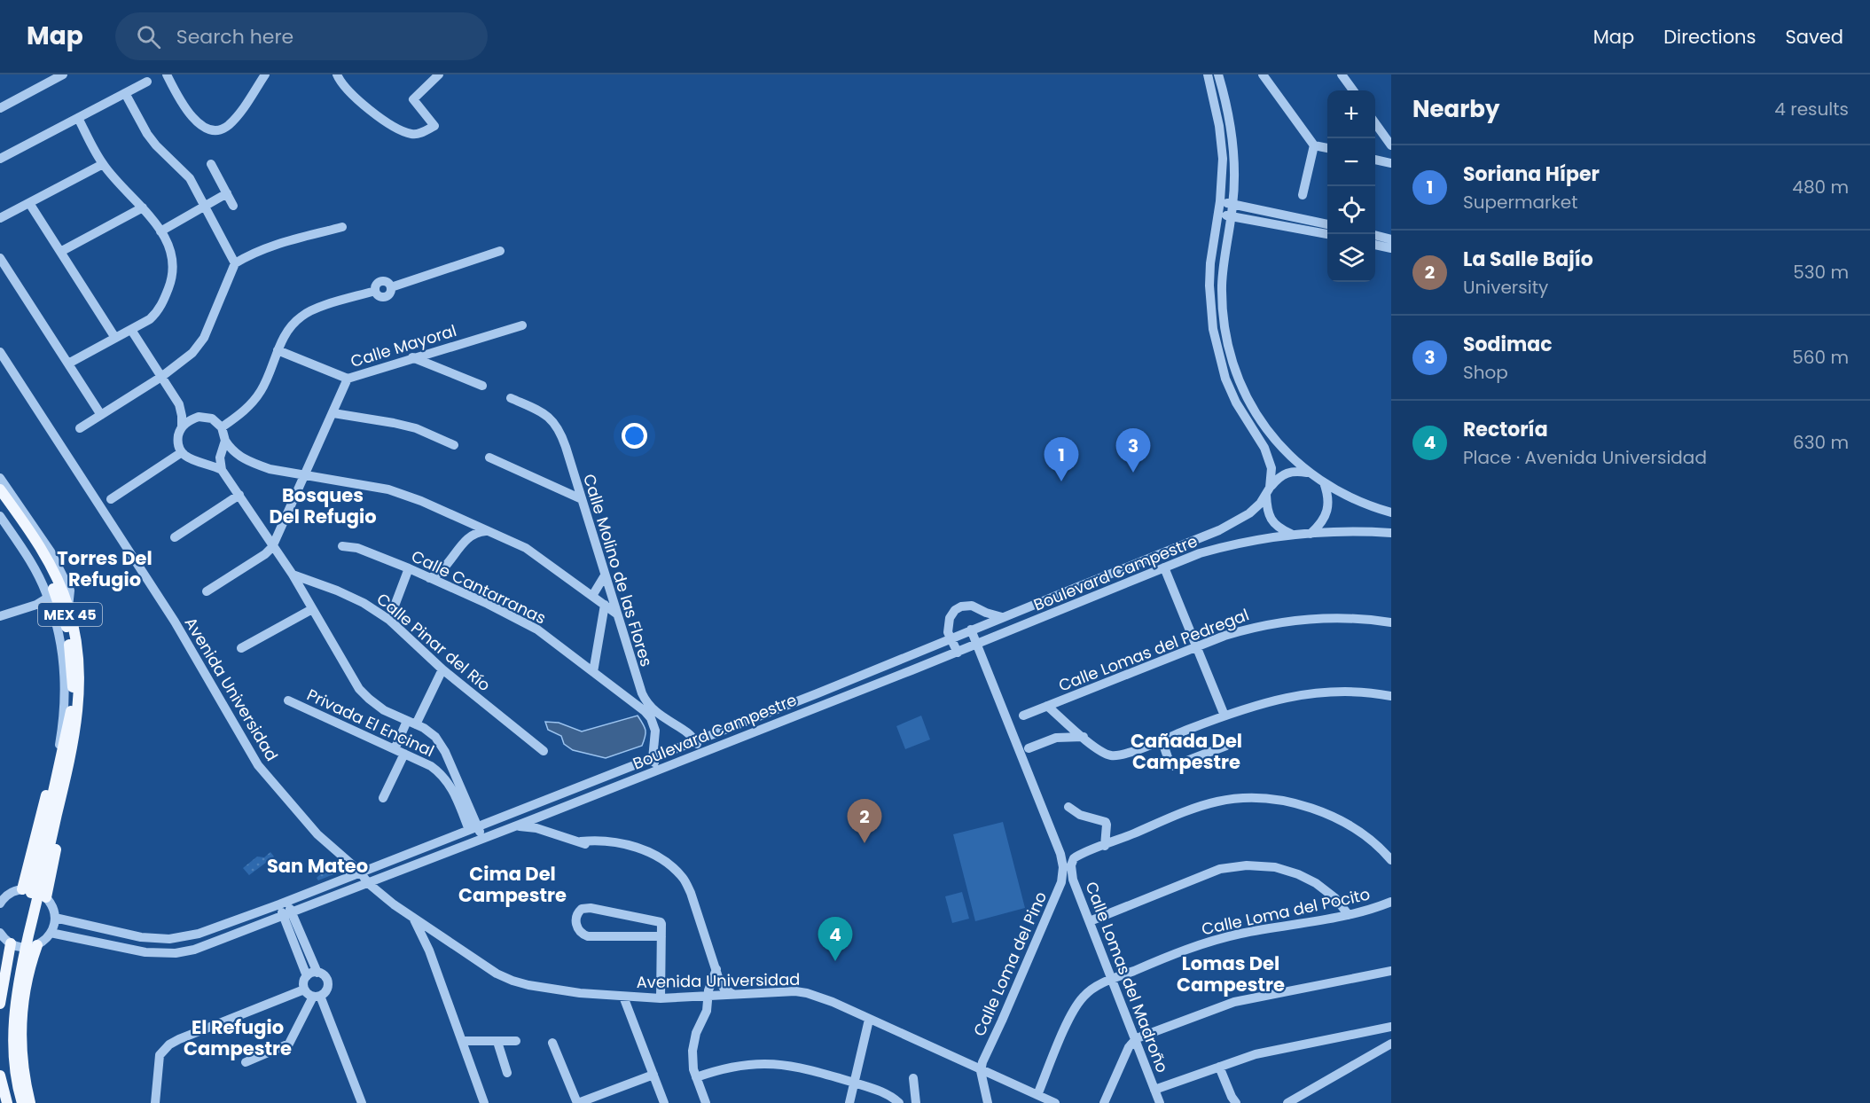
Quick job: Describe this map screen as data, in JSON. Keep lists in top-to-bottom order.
{
  "streets": {
    "main road": ["MEX 45"],
    "street": [
      "Calle Mayoral",
      "Calle Molino de las Flores",
      "Boulevard Campestre",
      "Calle Cantarranas",
      "Calle Pinar del Río",
      "Calle Lomas del Pedregal",
      "Avenida Universidad",
      "Privada El Encinal",
      "Calle Loma del Pocito",
      "Calle Loma del Pino",
      "Calle Lomas del Madroño"
    ]
  },
  "crossings": [
    ["Calle Molino de las Flores", "Boulevard Campestre"],
    ["Boulevard Campestre", "Calle Cantarranas"],
    ["Boulevard Campestre", "Avenida Universidad"],
    ["Boulevard Campestre", "Calle Loma del Pino"],
    ["Avenida Universidad", "Calle Loma del Pocito"],
    ["Avenida Universidad", "Calle Loma del Pino"],
    ["Calle Loma del Pocito", "Calle Lomas del Madroño"]
  ],
  "districts": [
    "Bosques Del Refugio",
    "Torres Del Refugio",
    "Cañada Del Campestre",
    "San Mateo",
    "Cima Del Campestre",
    "Lomas Del Campestre",
    "El Refugio Campestre"
  ],
  "page": {
    "header": "Map",
    "search": "Search here",
    "nav": ["Map", "Directions", "Saved"],
    "heading": ["Nearby", "4 results"],
    "map_buttons": ["+", "−"],
    "list": [
      {
        "mark": "1",
        "name": "Soriana Híper",
        "note": "Supermarket",
        "value": "480 m"
      },
      {
        "mark": "2",
        "name": "La Salle Bajío",
        "note": "University",
        "value": "530 m"
      },
      {
        "mark": "3",
        "name": "Sodimac",
        "note": "Shop",
        "value": "560 m"
      },
      {
        "mark": "4",
        "name": "Rectoría",
        "note": "Place · Avenida Universidad",
        "value": "630 m"
      }
    ],
    "pins": [
      "3",
      "1",
      "2",
      "4"
    ]
  }
}
